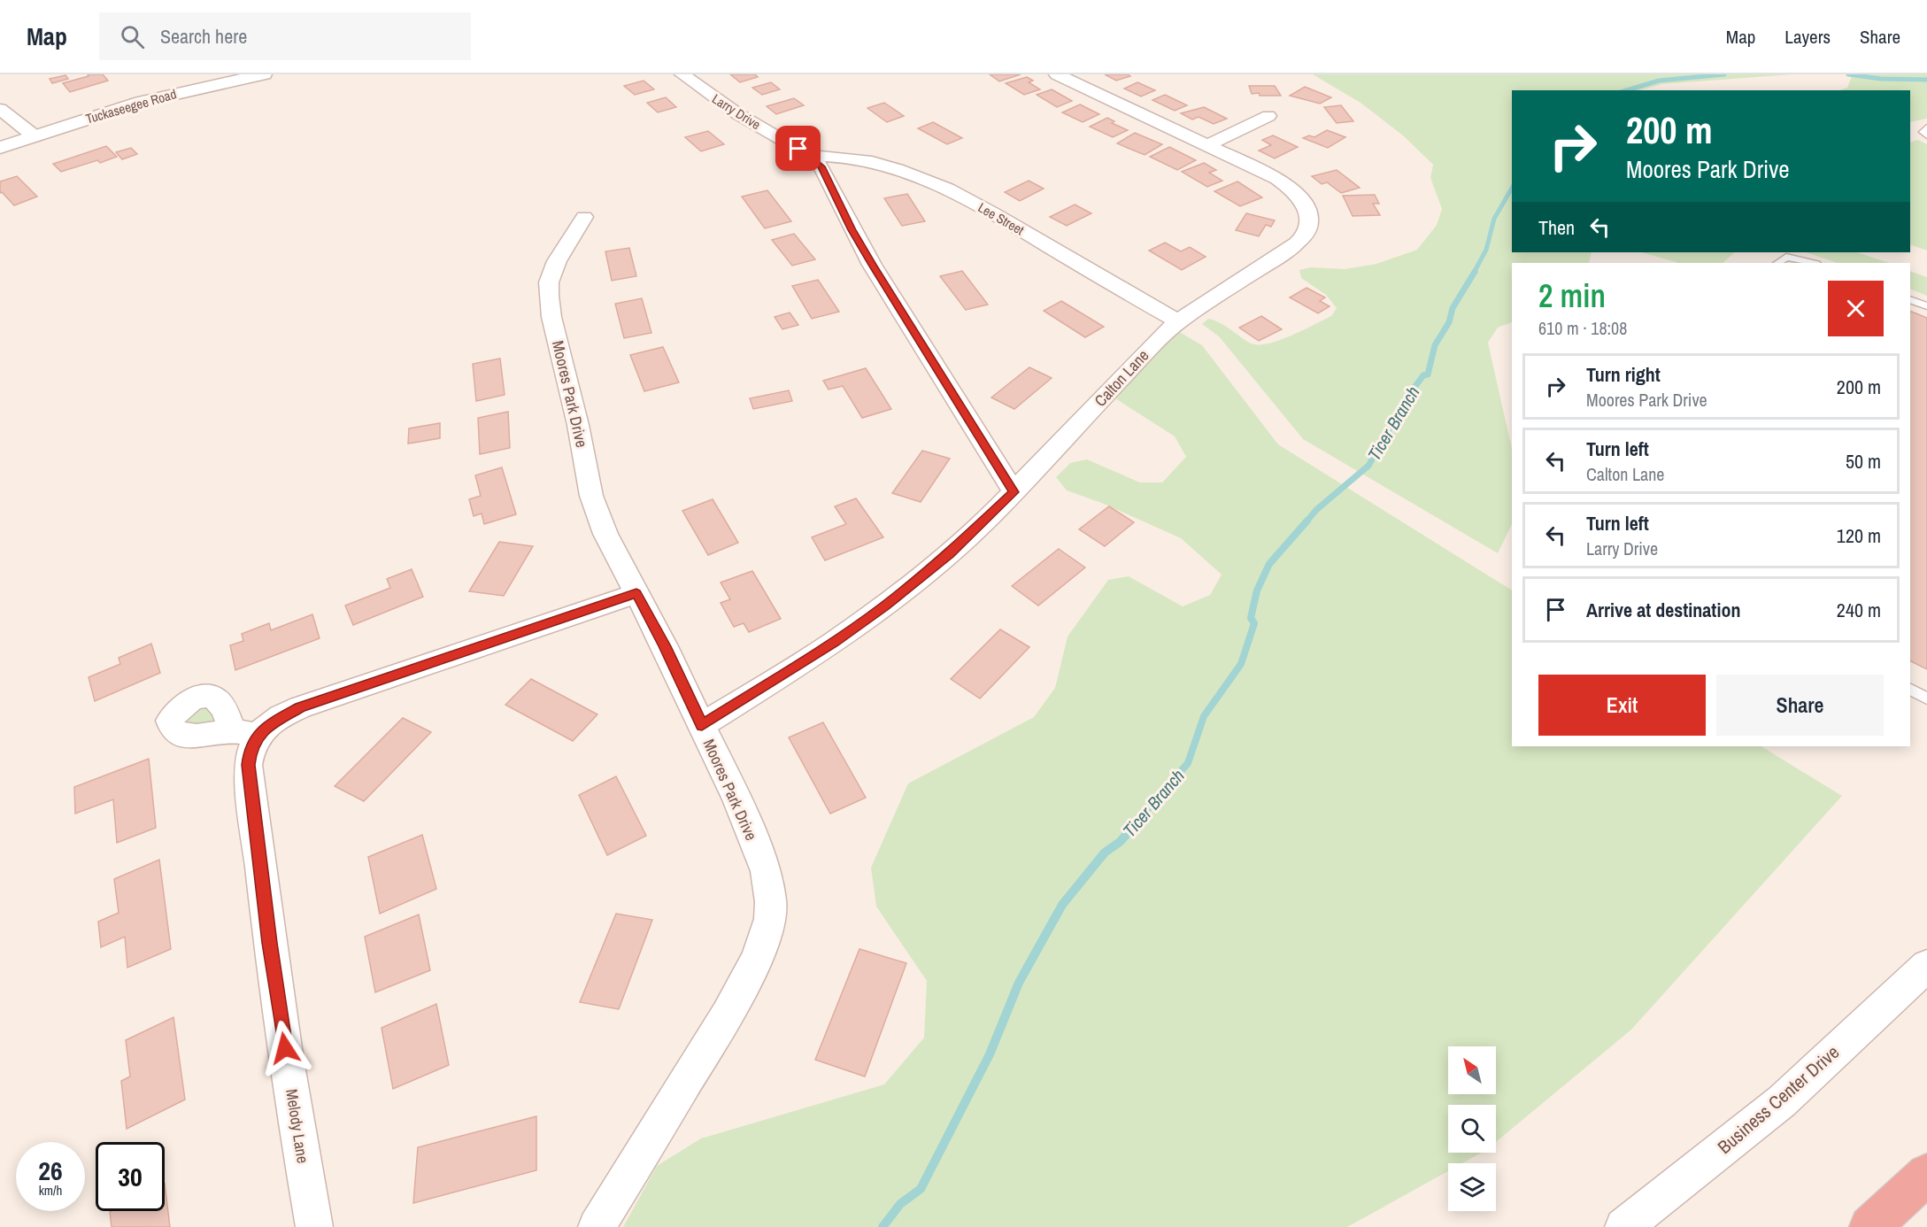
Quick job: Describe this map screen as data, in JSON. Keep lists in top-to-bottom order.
{
  "streets": {
    "street": [
      "Tuckaseegee Road",
      "Larry Drive",
      "Lee Street",
      "Calton Lane",
      "Moores Park Drive",
      "Business Center Drive",
      "Melody Lane"
    ]
  },
  "crossings": [
    ["Larry Drive", "Lee Street"],
    ["Larry Drive", "Calton Lane"],
    ["Lee Street", "Calton Lane"],
    ["Calton Lane", "Moores Park Drive"],
    ["Moores Park Drive", "Melody Lane"]
  ],
  "water": ["Ticer Branch"],
  "north": "top left",
  "page": {
    "header": "Map",
    "search": "Search here",
    "nav": ["Map", "Layers", "Share"],
    "turn": ["200 m", "Moores Park Drive"],
    "then": "Then",
    "heading": ["2 min", "610 m · 18:08"],
    "list": [
      {
        "name": "Turn right",
        "note": "Moores Park Drive",
        "value": "200 m"
      },
      {
        "name": "Turn left",
        "note": "Calton Lane",
        "value": "50 m"
      },
      {
        "name": "Turn left",
        "note": "Larry Drive",
        "value": "120 m"
      },
      {
        "name": "Arrive at destination",
        "value": "240 m"
      }
    ],
    "buttons": ["Exit", "Share"],
    "speed": "26 km/h",
    "limit": "30"
  }
}
